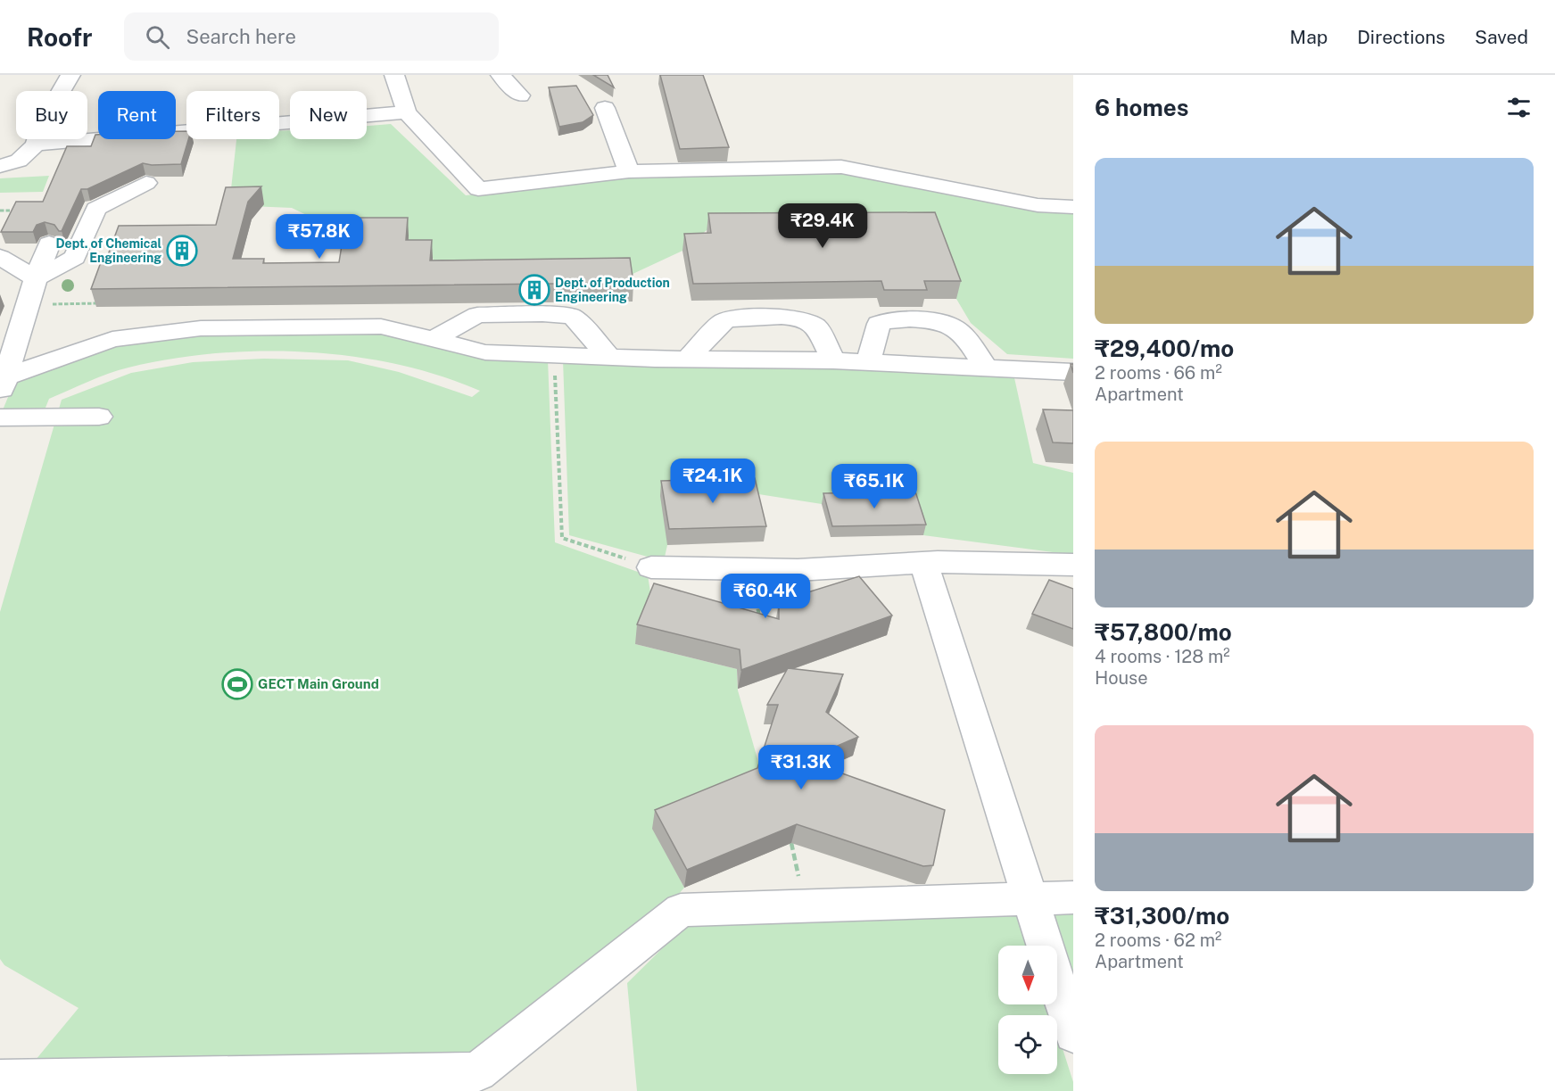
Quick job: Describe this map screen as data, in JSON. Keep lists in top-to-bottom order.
{
  "places": {
    "building": ["Dept. of Chemical Engineering", "Dept. of Production Engineering"],
    "sports": ["GECT Main Ground"]
  },
  "north": "bottom",
  "page": {
    "header": "Roofr",
    "search": "Search here",
    "nav": ["Map", "Directions", "Saved"],
    "heading": "6 homes",
    "chip": [
      "Buy",
      "Rent",
      "Filters",
      "New"
    ],
    "list": [
      {
        "name": "₹29,400/mo",
        "note": "2 rooms · 66 m² · Apartment"
      },
      {
        "name": "₹57,800/mo",
        "note": "4 rooms · 128 m² · House"
      },
      {
        "name": "₹31,300/mo",
        "note": "2 rooms · 62 m² · Apartment"
      }
    ],
    "price": [
      "₹29.4K",
      "₹57.8K",
      "₹24.1K",
      "₹65.1K",
      "₹60.4K",
      "₹31.3K"
    ]
  }
}
